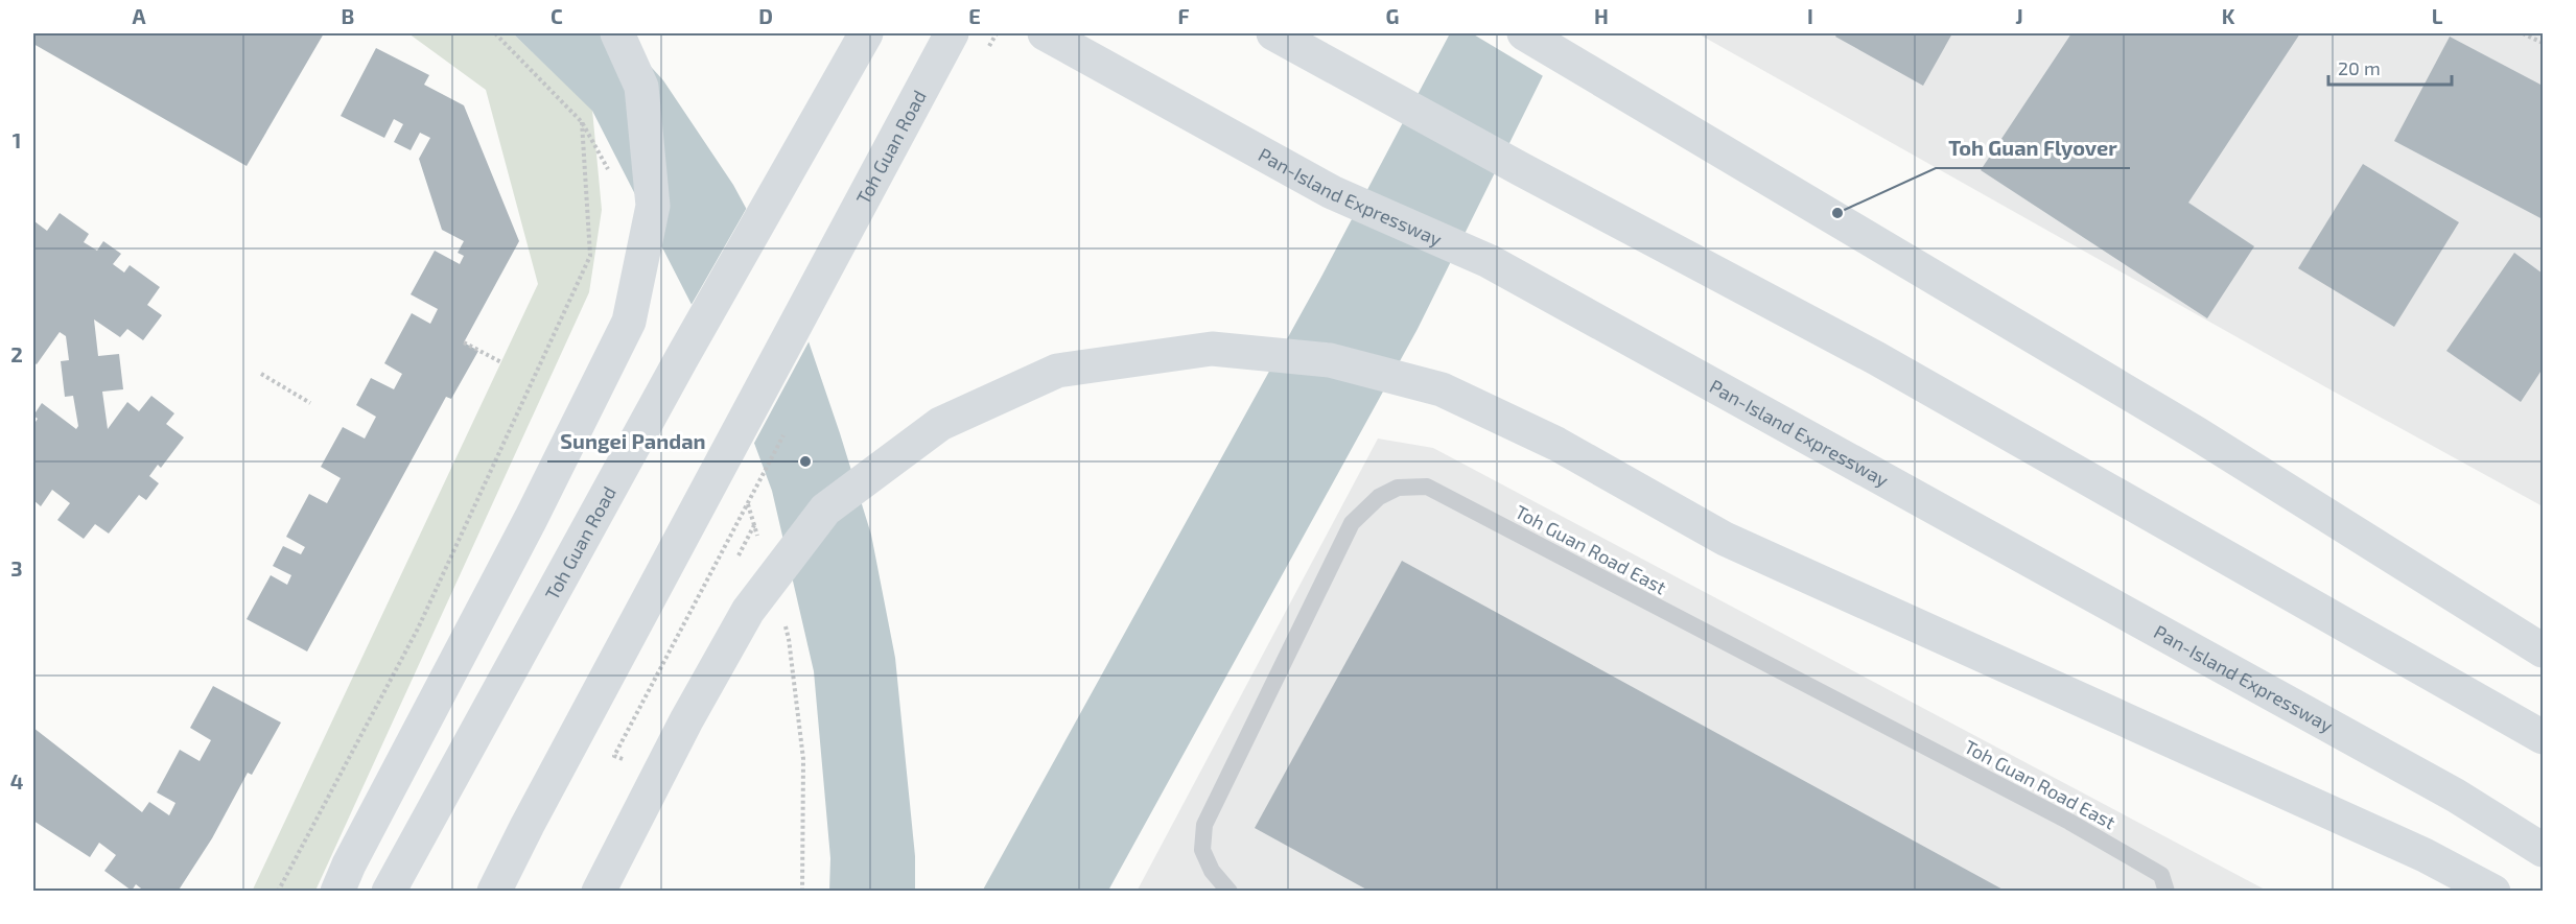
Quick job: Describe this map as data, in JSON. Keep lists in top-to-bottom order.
{
  "streets": {
    "main road": ["Toh Guan Road", "Pan-Island Expressway"],
    "lane": ["Toh Guan Road East"]
  },
  "places": ["Toh Guan Flyover", "Sungei Pandan"],
  "scale_bar": "20 m",
  "grid": {
    "columns": [
      "A",
      "B",
      "C",
      "D",
      "E",
      "F",
      "G",
      "H",
      "I",
      "J",
      "K",
      "L"
    ],
    "rows": [
      "1",
      "2",
      "3",
      "4"
    ]
  }
}
